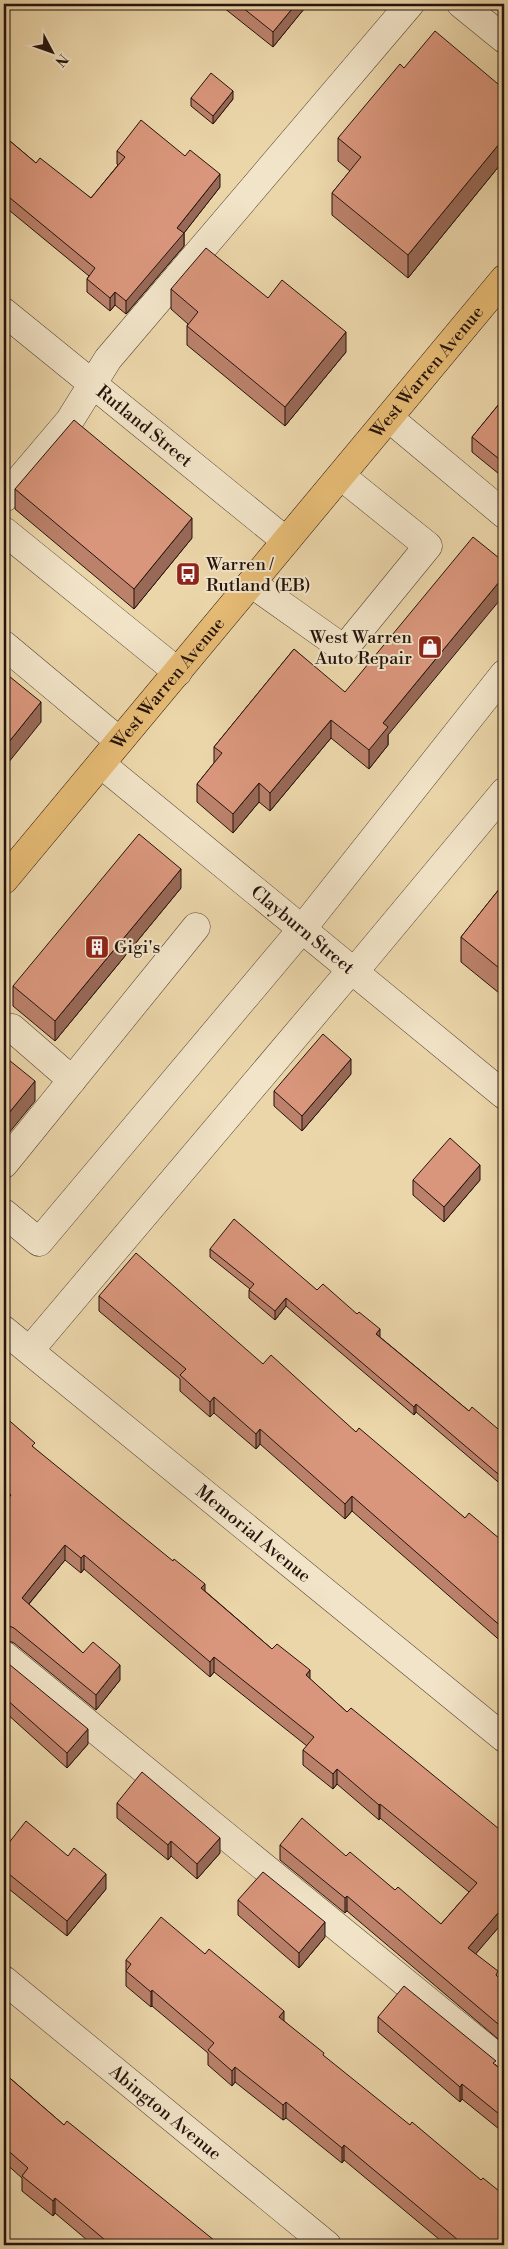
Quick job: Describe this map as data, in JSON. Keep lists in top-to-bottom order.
{
  "streets": {
    "main road": ["West Warren Avenue"],
    "street": [
      "Rutland Street",
      "Clayburn Street",
      "Memorial Avenue",
      "Abington Avenue"
    ]
  },
  "crossings": [
    ["West Warren Avenue", "Rutland Street"],
    ["West Warren Avenue", "Clayburn Street"]
  ],
  "places": {
    "bus stop": ["Warren / Rutland (EB)"],
    "shop": ["West Warren Auto Repair"],
    "building": ["Gigi's"]
  },
  "north": "bottom right"
}
